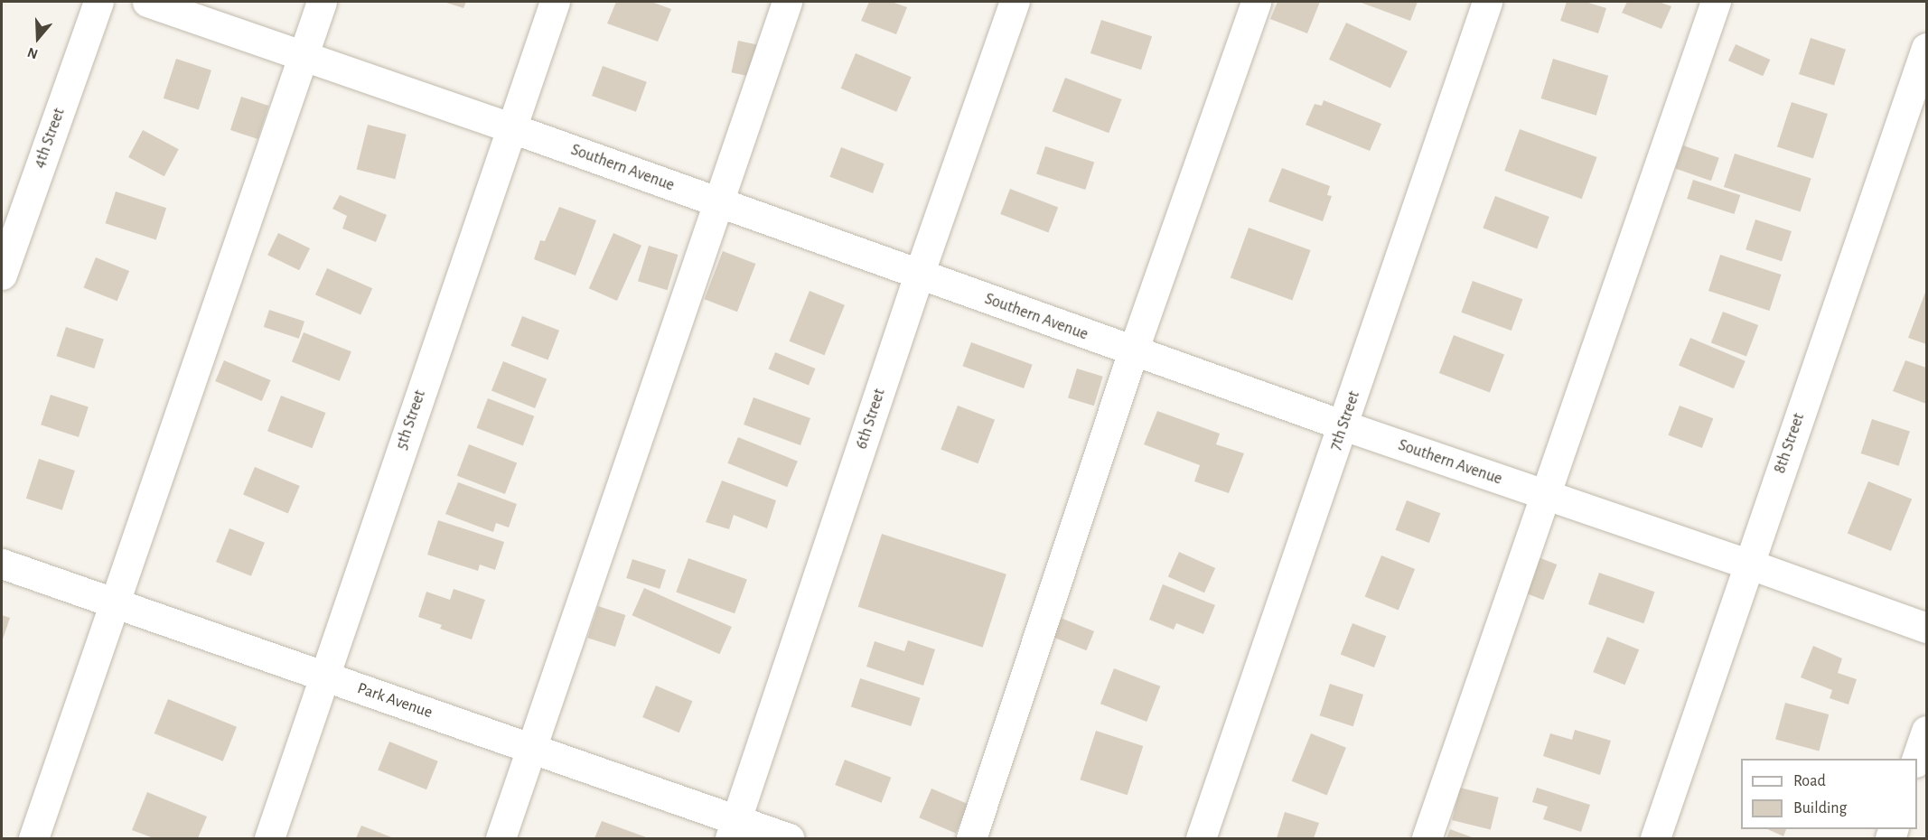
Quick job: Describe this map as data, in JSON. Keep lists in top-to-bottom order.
{
  "streets": {
    "street": [
      "4th Street",
      "Southern Avenue",
      "6th Street",
      "5th Street",
      "7th Street",
      "8th Street",
      "Park Avenue"
    ]
  },
  "crossings": [
    ["Southern Avenue", "6th Street"],
    ["Southern Avenue", "5th Street"],
    ["Southern Avenue", "7th Street"],
    ["Southern Avenue", "8th Street"],
    ["6th Street", "Park Avenue"],
    ["5th Street", "Park Avenue"]
  ],
  "legend": ["Road", "Building"],
  "north": "bottom"
}
